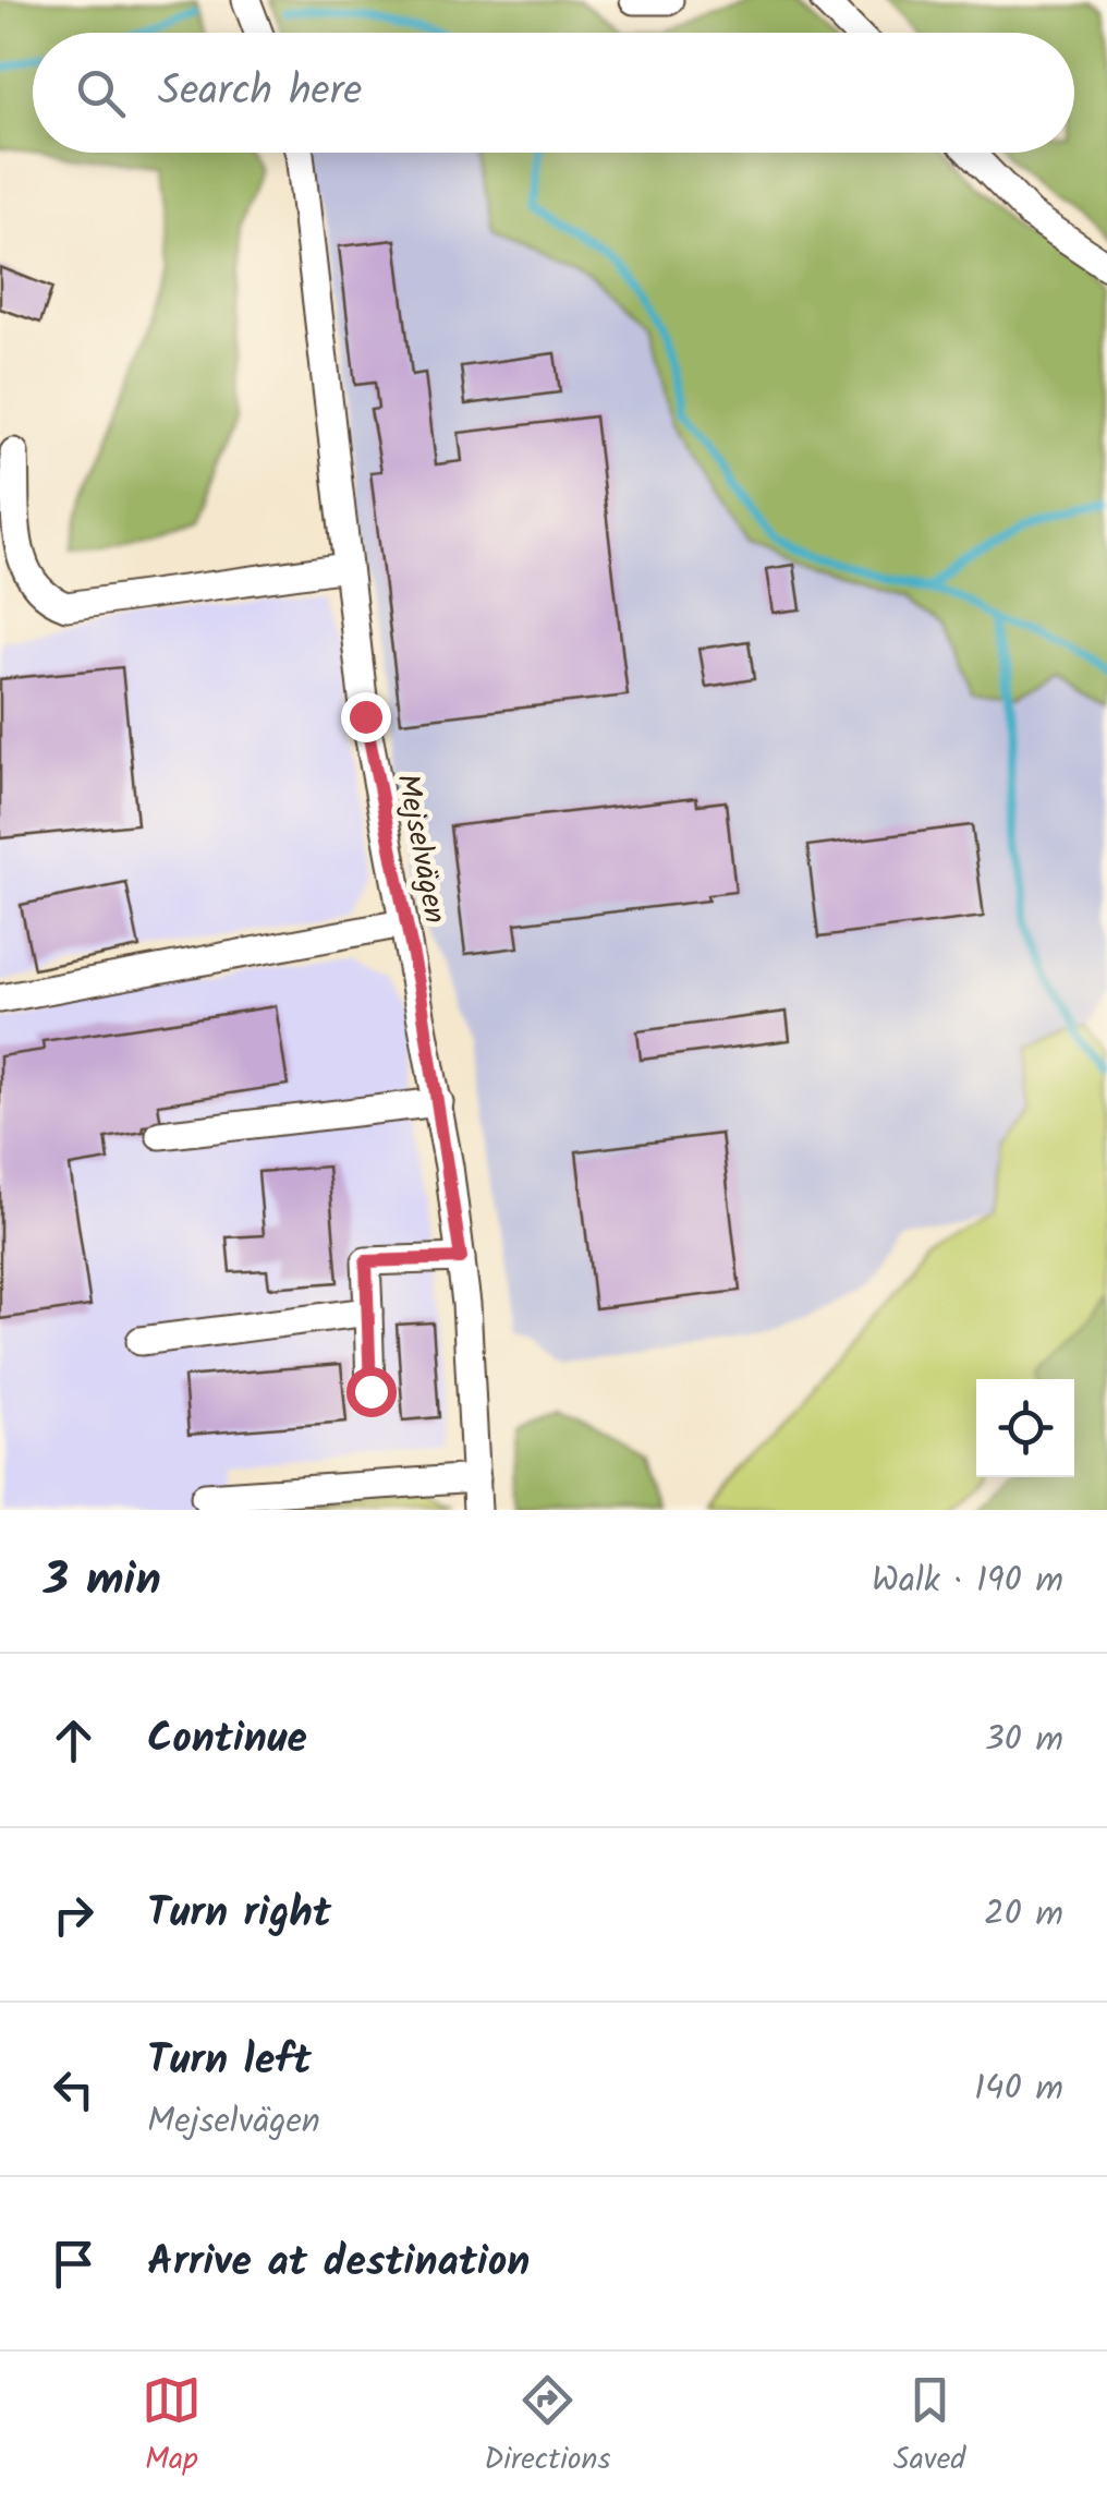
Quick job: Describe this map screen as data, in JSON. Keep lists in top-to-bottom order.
{
  "streets": {
    "street": ["Mejselvägen"]
  },
  "page": {
    "search": "Search here",
    "heading": ["3 min", "Walk · 190 m"],
    "list": [
      ["Continue", "30 m"],
      ["Turn right", "20 m"],
      ["Turn left", "Mejselvägen", "140 m"],
      "Arrive at destination"
    ],
    "nav": ["Map", "Directions", "Saved"]
  }
}
